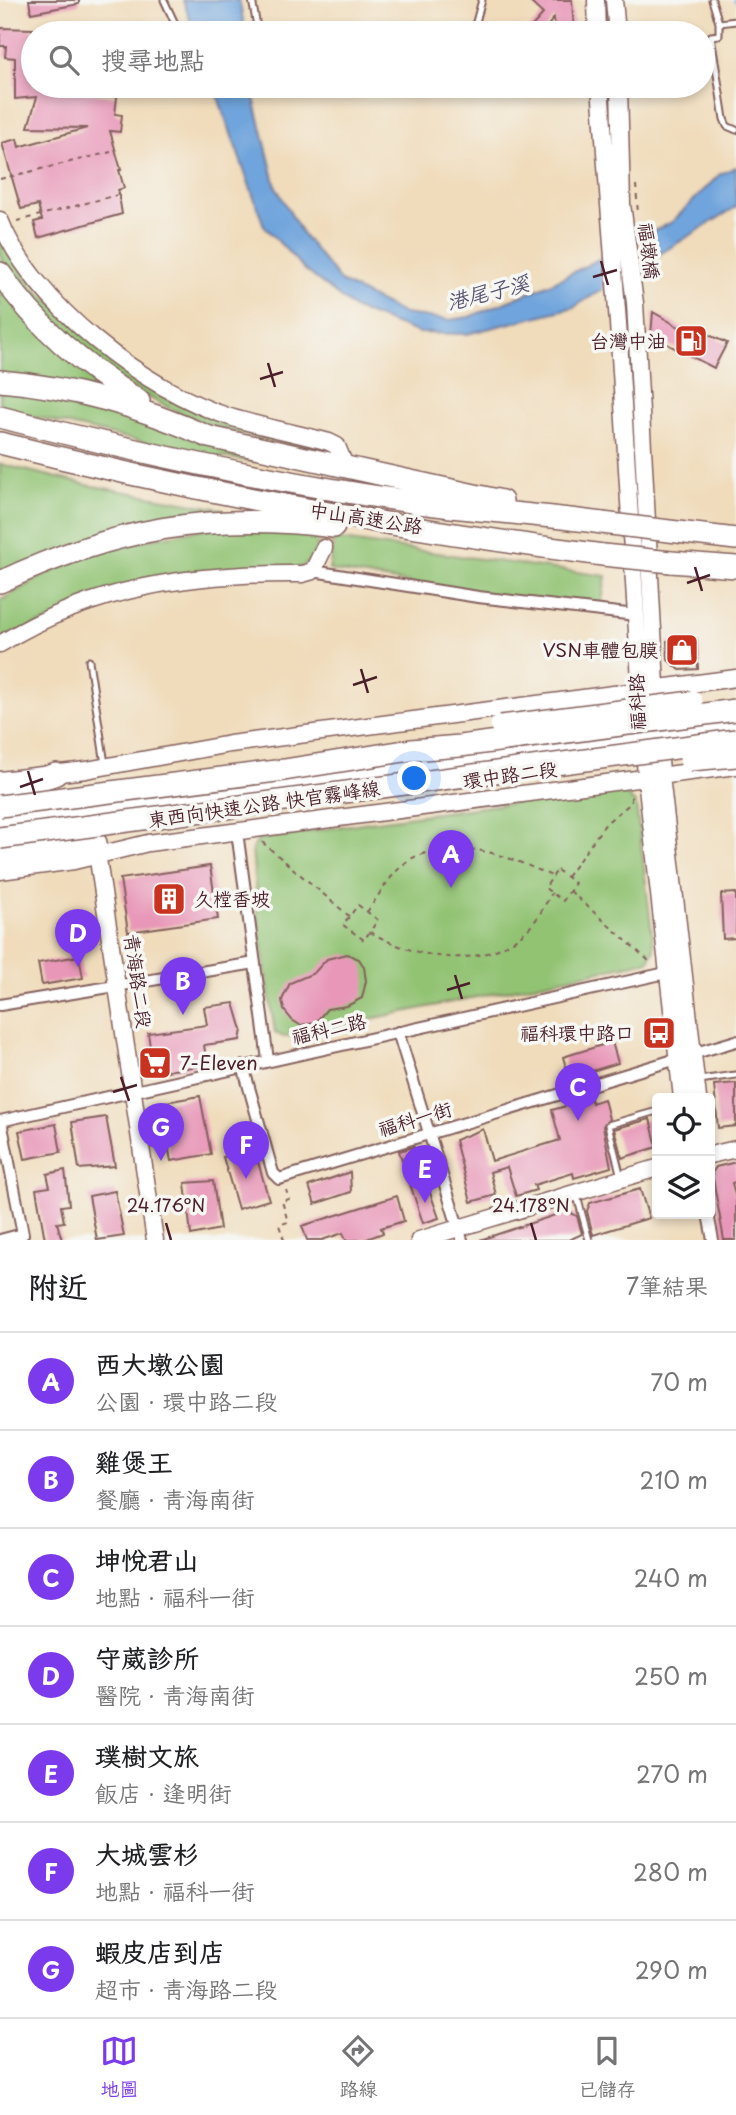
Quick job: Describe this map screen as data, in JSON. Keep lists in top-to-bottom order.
{
  "streets": {
    "highway": ["中山高速公路", "東西向快速公路 快官霧峰線"],
    "street": [
      "福墩橋",
      "福科路",
      "環中路二段",
      "青海路二段",
      "福科二路",
      "福科一街"
    ]
  },
  "crossings": [
    ["福墩橋", "福科路"],
    ["福科路", "環中路二段"],
    ["福科路", "福科二路"],
    ["福科路", "福科一街"],
    ["環中路二段", "東西向快速公路 快官霧峰線"],
    ["環中路二段", "青海路二段"],
    ["青海路二段", "福科二路"]
  ],
  "water": ["港尾子溪"],
  "places": {
    "fuel station": ["台灣中油"],
    "shop": ["VSN車體包膜"],
    "building": ["久樘香坡"],
    "bus stop": ["福科環中路口"],
    "supermarket": ["7-Eleven"]
  },
  "page": {
    "search": "搜尋地點",
    "pins": [
      "A",
      "D",
      "B",
      "C",
      "G",
      "F",
      "E"
    ],
    "heading": ["附近", "7筆結果"],
    "list": [
      {
        "mark": "A",
        "name": "西大墩公園",
        "note": "公園 · 環中路二段",
        "value": "70 m"
      },
      {
        "mark": "B",
        "name": "雞煲王",
        "note": "餐廳 · 青海南街",
        "value": "210 m"
      },
      {
        "mark": "C",
        "name": "坤悅君山",
        "note": "地點 · 福科一街",
        "value": "240 m"
      },
      {
        "mark": "D",
        "name": "守葳診所",
        "note": "醫院 · 青海南街",
        "value": "250 m"
      },
      {
        "mark": "E",
        "name": "璞樹文旅",
        "note": "飯店 · 逢明街",
        "value": "270 m"
      },
      {
        "mark": "F",
        "name": "大城雲杉",
        "note": "地點 · 福科一街",
        "value": "280 m"
      },
      {
        "mark": "G",
        "name": "蝦皮店到店",
        "note": "超市 · 青海路二段",
        "value": "290 m"
      }
    ],
    "nav": ["地圖", "路線", "已儲存"]
  },
  "coordinates": ["24.176°N", "24.178°N"]
}
